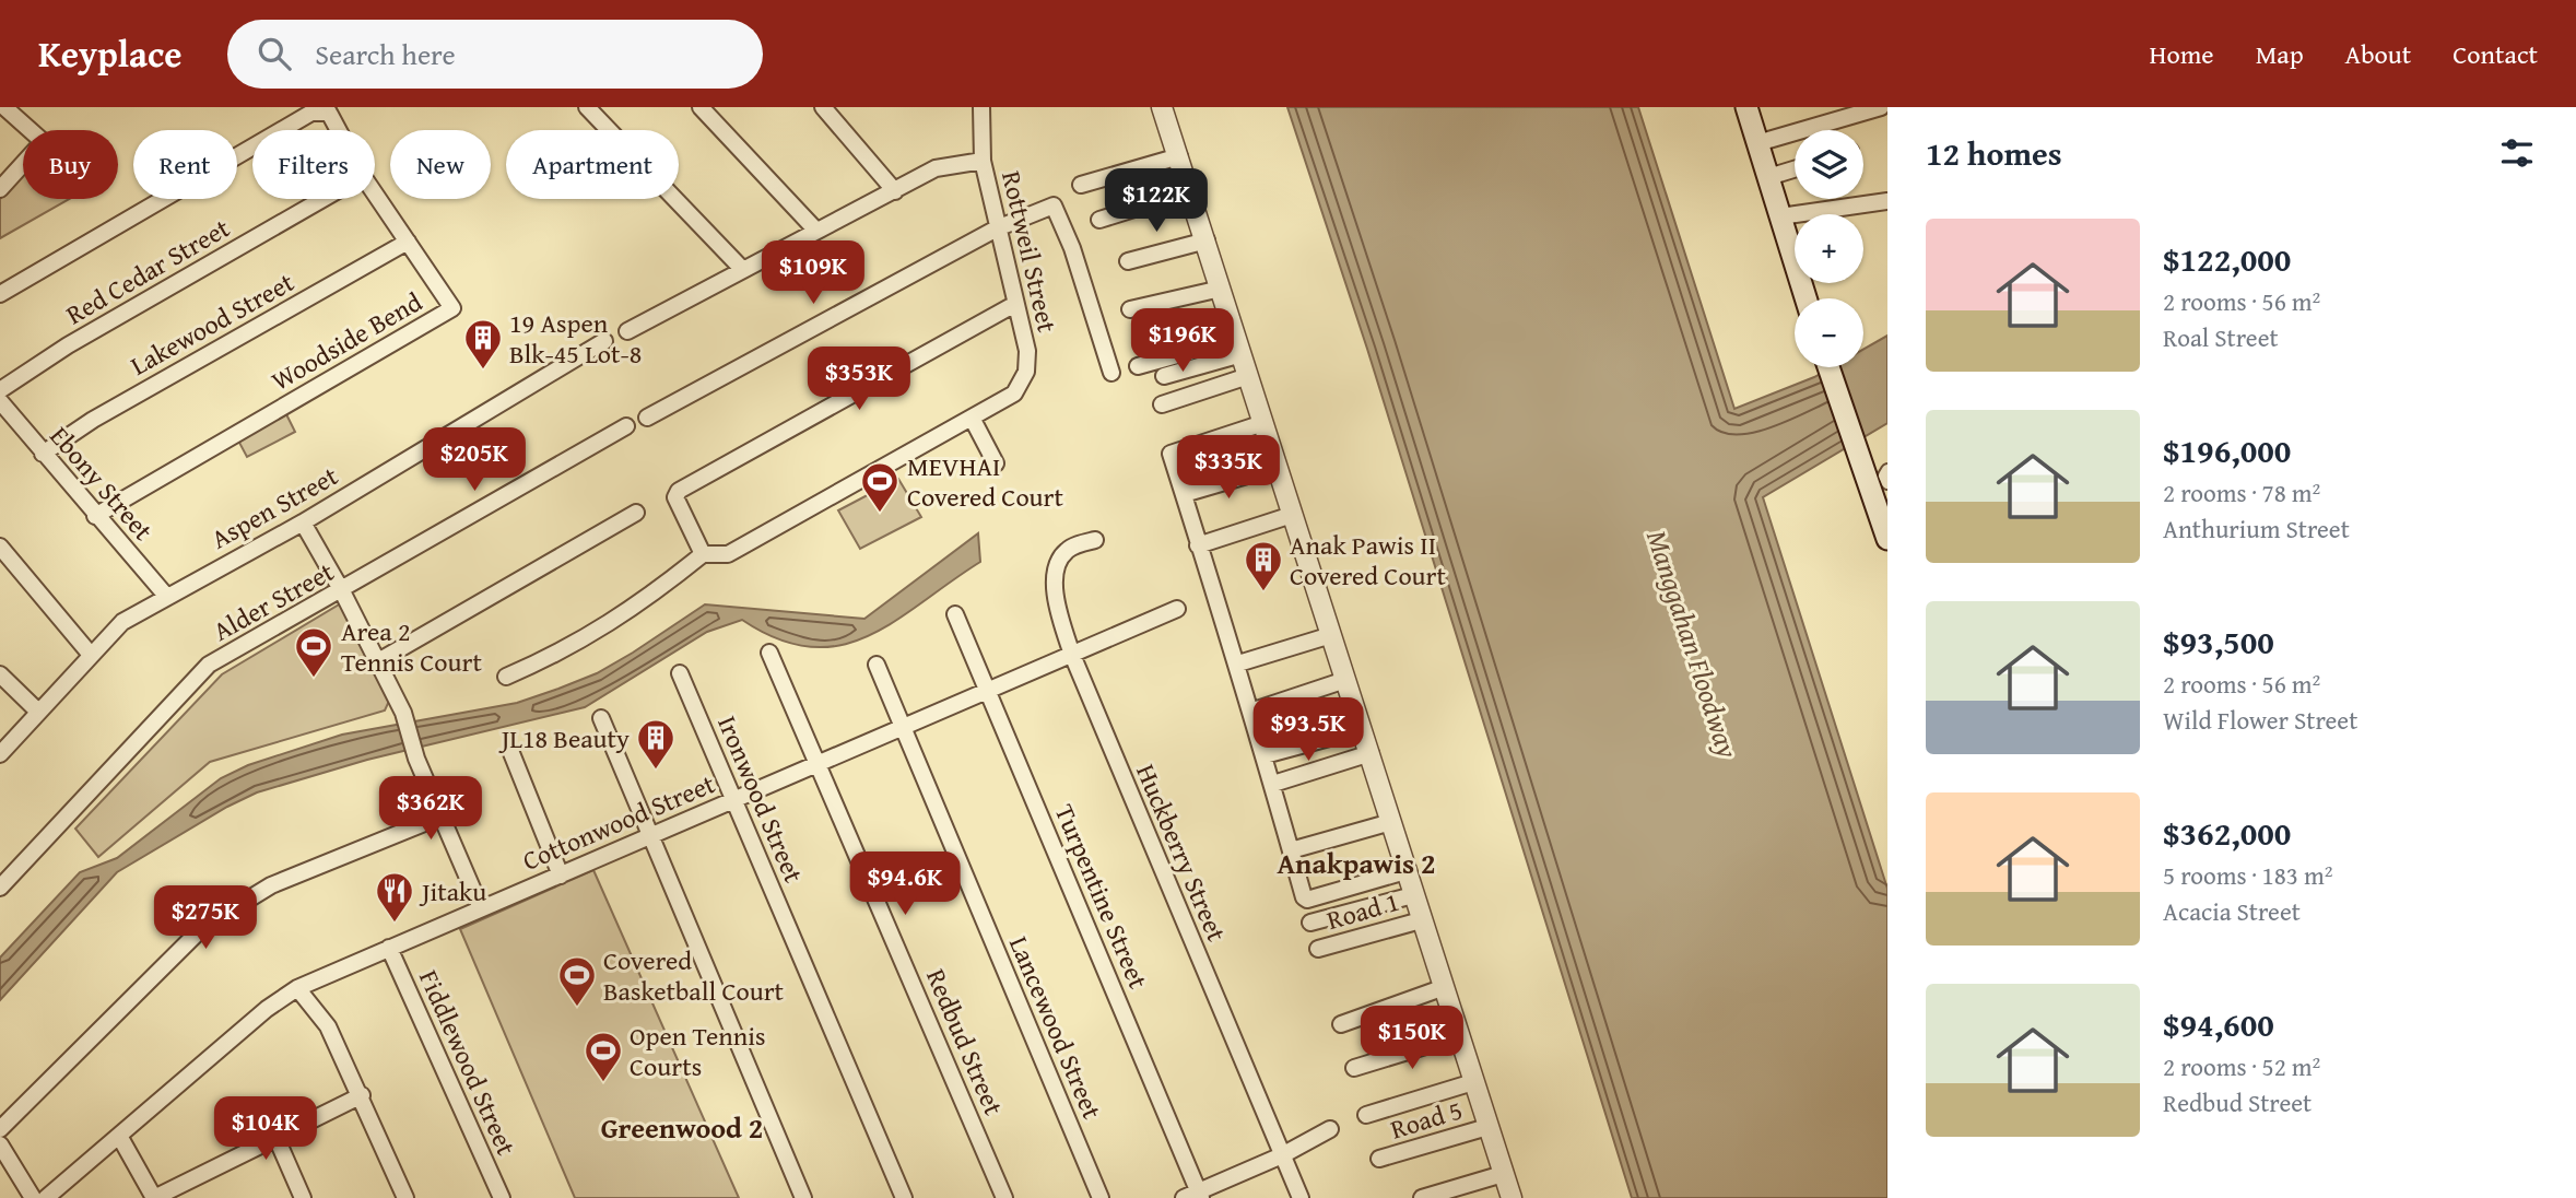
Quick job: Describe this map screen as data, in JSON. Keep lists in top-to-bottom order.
{
  "streets": {
    "street": [
      "Rottweil Street",
      "Red Cedar Street",
      "Lakewood Street",
      "Woodside Bend",
      "Ebony Street",
      "Aspen Street",
      "Alder Street",
      "Ironwood Street",
      "Cottonwood Street",
      "Huckberry Street",
      "Turpentine Street",
      "Road 1",
      "Lancewood Street",
      "Redbud Street",
      "Fiddlewood Street",
      "Road 5"
    ]
  },
  "crossings": [
    ["Lakewood Street", "Woodside Bend"],
    ["Lakewood Street", "Ebony Street"],
    ["Woodside Bend", "Ebony Street"],
    ["Ebony Street", "Aspen Street"],
    ["Ironwood Street", "Cottonwood Street"],
    ["Cottonwood Street", "Huckberry Street"],
    ["Cottonwood Street", "Turpentine Street"],
    ["Cottonwood Street", "Lancewood Street"],
    ["Cottonwood Street", "Redbud Street"],
    ["Cottonwood Street", "Fiddlewood Street"]
  ],
  "districts": ["Anakpawis 2", "Greenwood 2"],
  "water": ["Manggahan Floodway"],
  "places": {
    "building": ["19 Aspen Blk-45 Lot-8", "Anak Pawis II Covered Court", "JL18 Beauty"],
    "sports": [
      "MEVHAI Covered Court",
      "Area 2 Tennis Court",
      "Covered Basketball Court",
      "Open Tennis Courts"
    ],
    "restaurant": ["Jitaku"]
  },
  "page": {
    "header": "Keyplace",
    "search": "Search here",
    "nav": [
      "Home",
      "Map",
      "About",
      "Contact"
    ],
    "heading": "12 homes",
    "map_buttons": ["+", "−"],
    "chip": [
      "Buy",
      "Rent",
      "Filters",
      "New",
      "Apartment"
    ],
    "price": [
      "$122K",
      "$109K",
      "$196K",
      "$353K",
      "$205K",
      "$335K",
      "$93.5K",
      "$362K",
      "$94.6K",
      "$275K",
      "$150K",
      "$104K"
    ],
    "list": [
      {
        "name": "$122,000",
        "note": "2 rooms · 56 m² · Roal Street"
      },
      {
        "name": "$196,000",
        "note": "2 rooms · 78 m² · Anthurium Street"
      },
      {
        "name": "$93,500",
        "note": "2 rooms · 56 m² · Wild Flower Street"
      },
      {
        "name": "$362,000",
        "note": "5 rooms · 183 m² · Acacia Street"
      },
      {
        "name": "$94,600",
        "note": "2 rooms · 52 m² · Redbud Street"
      }
    ]
  }
}
